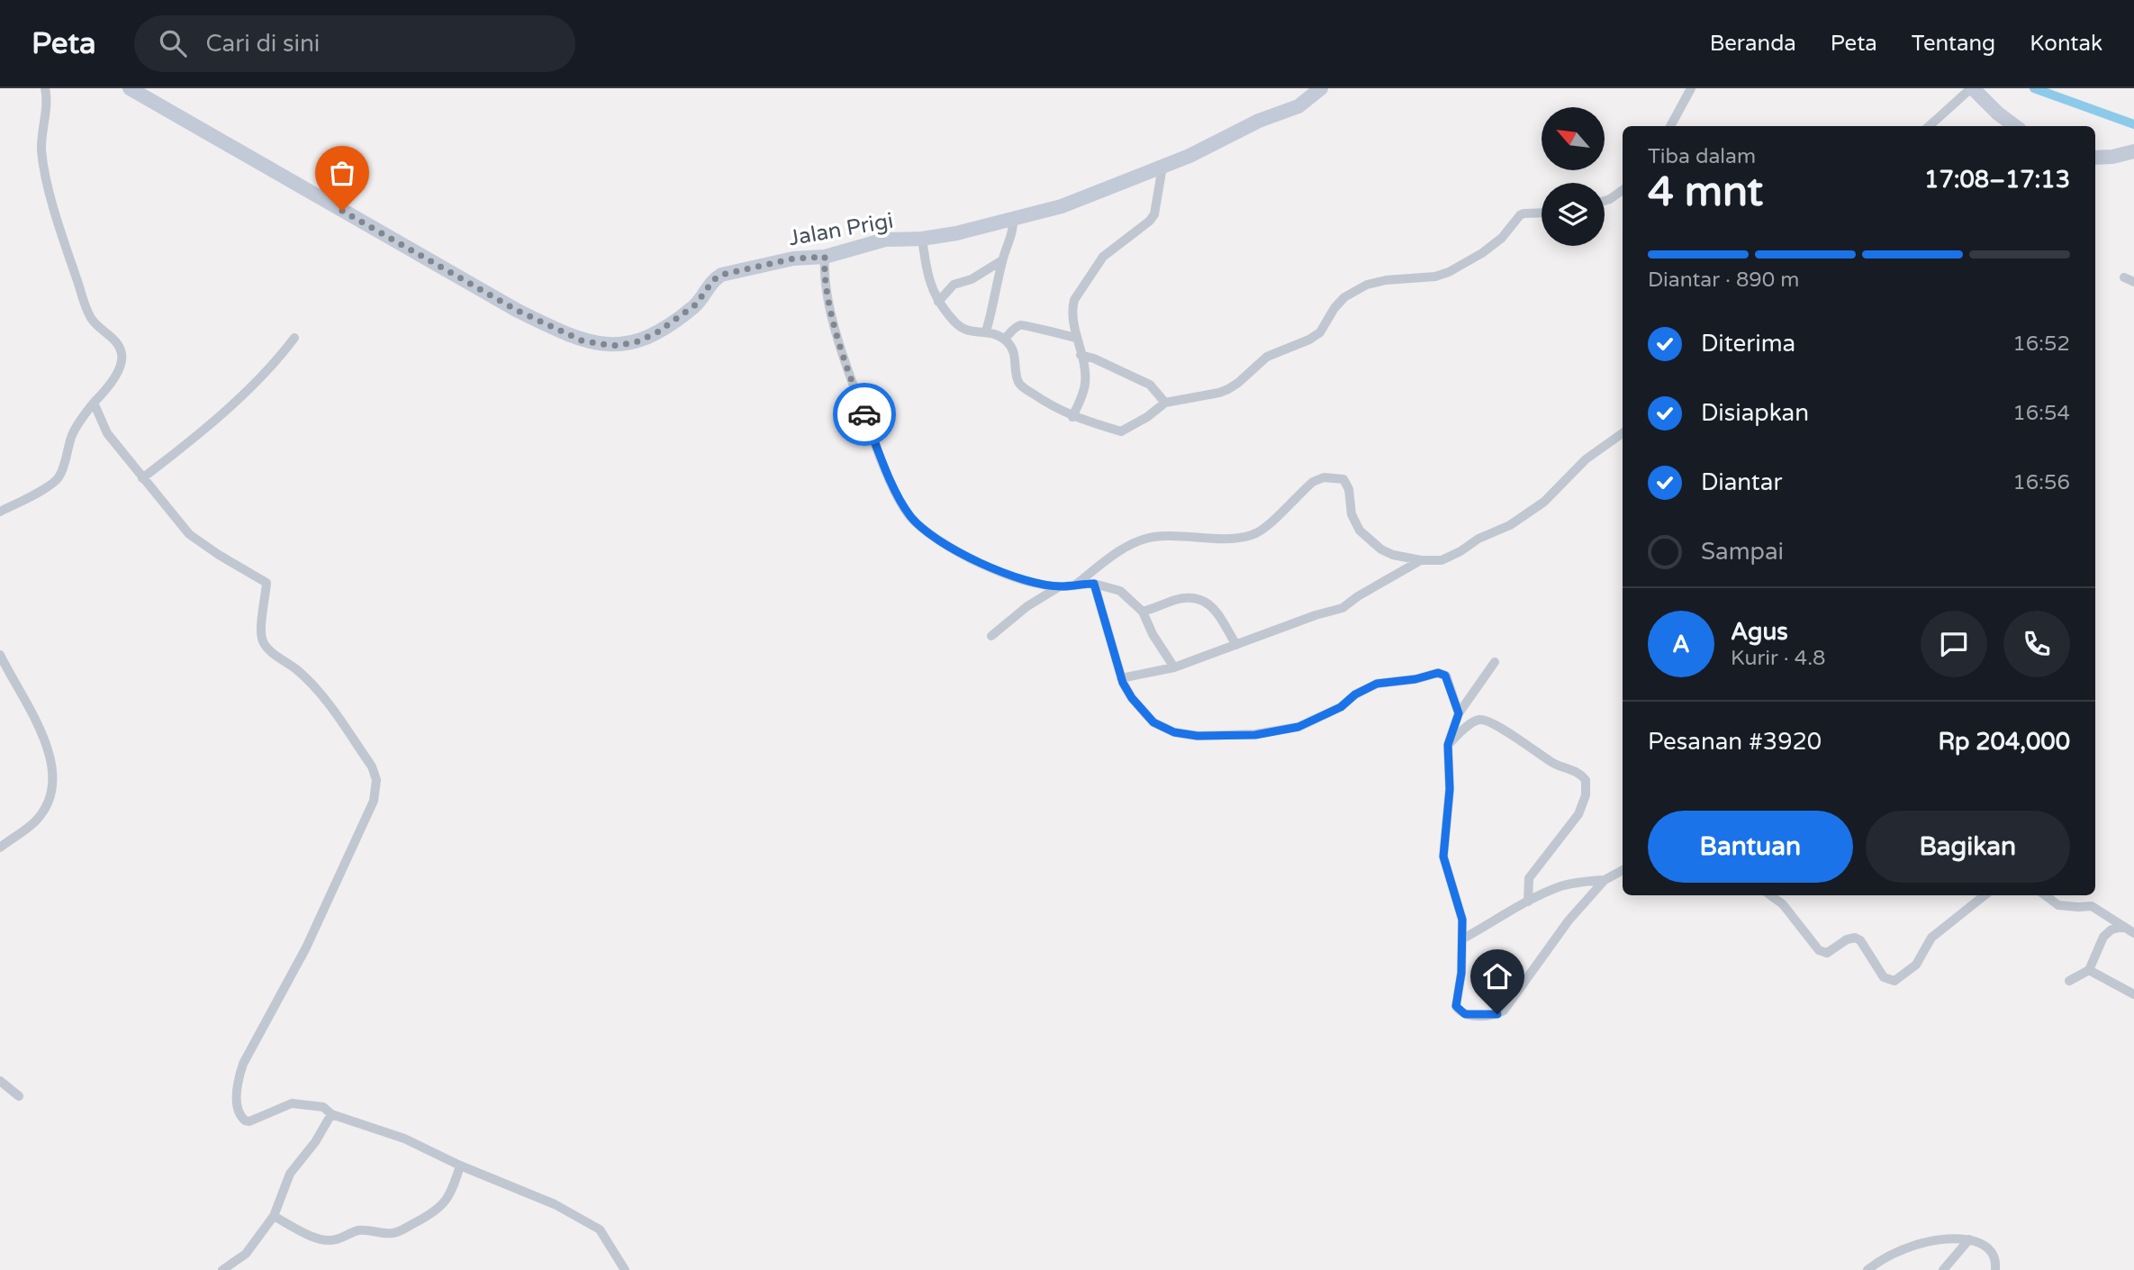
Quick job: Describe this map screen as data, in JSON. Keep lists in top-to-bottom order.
{
  "streets": {
    "street": ["Jalan Prigi"]
  },
  "north": "top left",
  "page": {
    "header": "Peta",
    "search": "Cari di sini",
    "nav": [
      "Beranda",
      "Peta",
      "Tentang",
      "Kontak"
    ],
    "heading": ["4 mnt", "Tiba dalam", "17:08–17:13"],
    "panel": [
      "Agus",
      "Kurir · 4.8",
      "Pesanan #3920",
      "Rp 204,000"
    ],
    "bar": "Diantar · 890 m",
    "list": [
      ["Diterima", "16:52"],
      ["Disiapkan", "16:54"],
      ["Diantar", "16:56"],
      "Sampai"
    ],
    "round": "A",
    "buttons": ["Bantuan", "Bagikan"]
  }
}
